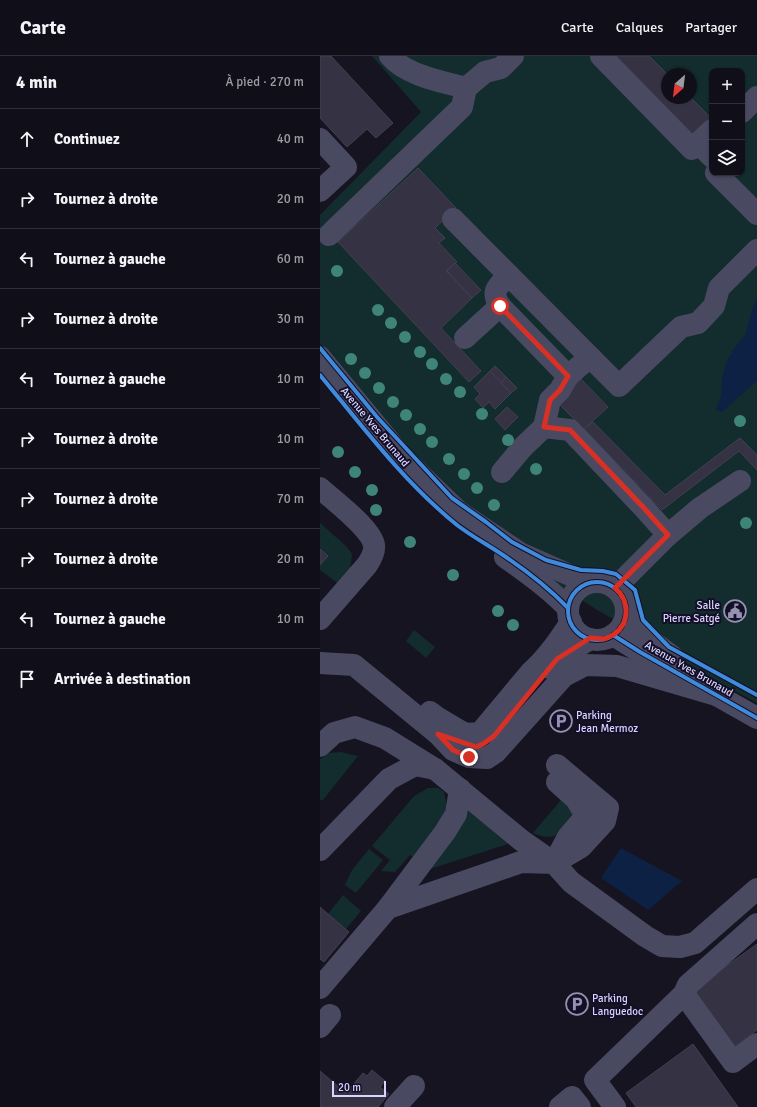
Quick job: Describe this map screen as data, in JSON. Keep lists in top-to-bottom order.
{
  "streets": {
    "street": ["Avenue Yves Brunaud"]
  },
  "places": {
    "public building": ["Salle Pierre Satgé"],
    "parking": ["Parking Jean Mermoz", "Parking Languedoc"]
  },
  "scale_bar": "20 m",
  "north": "bottom left",
  "page": {
    "header": "Carte",
    "nav": ["Carte", "Calques", "Partager"],
    "heading": ["4 min", "À pied · 270 m"],
    "map_buttons": ["+", "−"],
    "list": [
      ["Continuez", "40 m"],
      ["Tournez à droite", "20 m"],
      ["Tournez à gauche", "60 m"],
      ["Tournez à droite", "30 m"],
      ["Tournez à gauche", "10 m"],
      ["Tournez à droite", "10 m"],
      ["Tournez à droite", "70 m"],
      ["Tournez à droite", "20 m"],
      ["Tournez à gauche", "10 m"],
      "Arrivée à destination"
    ],
    "scale": "20 m"
  }
}
